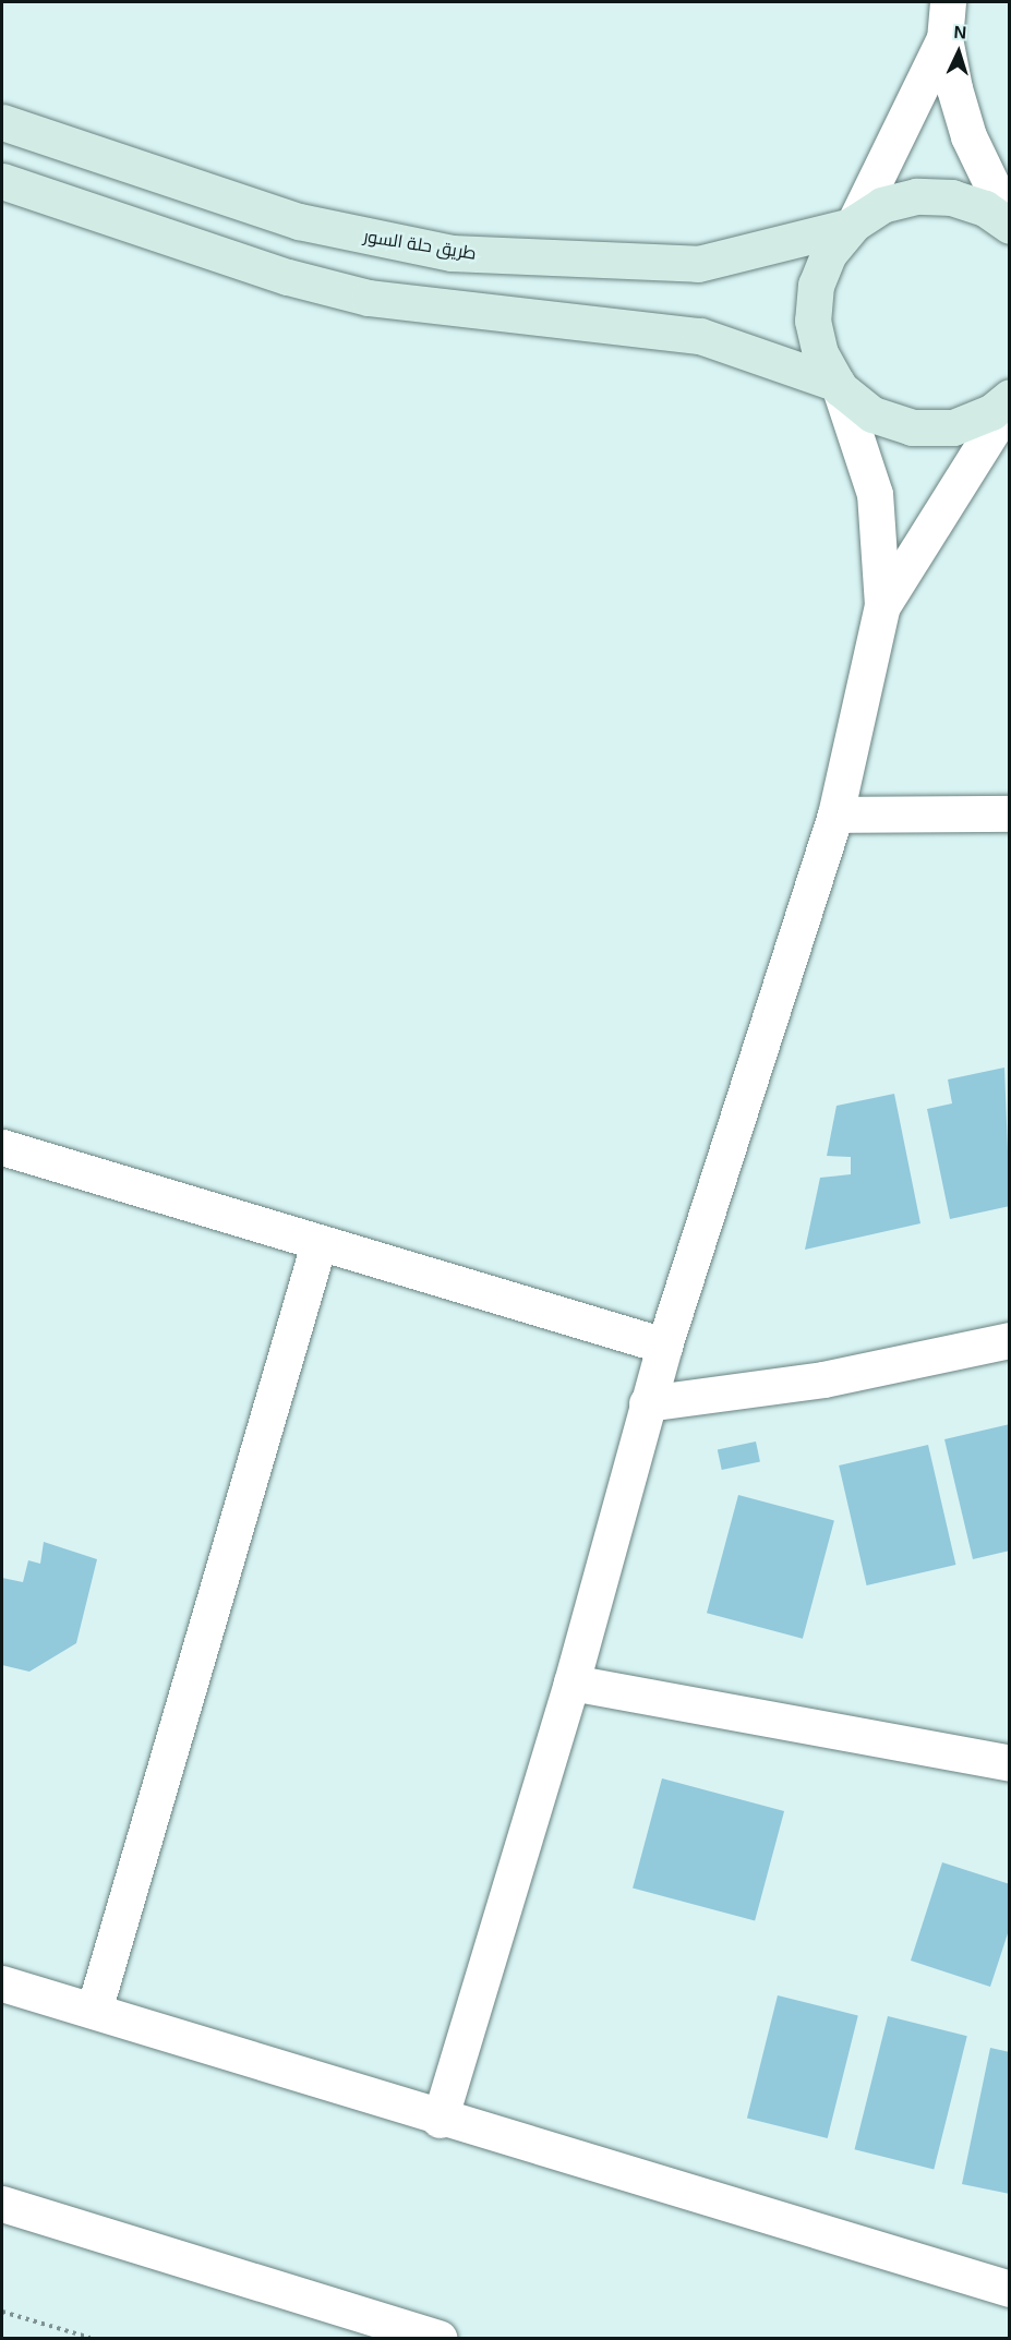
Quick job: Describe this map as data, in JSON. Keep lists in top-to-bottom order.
{
  "streets": {
    "main road": ["طريق حلة السور"]
  },
  "north": "top"
}
